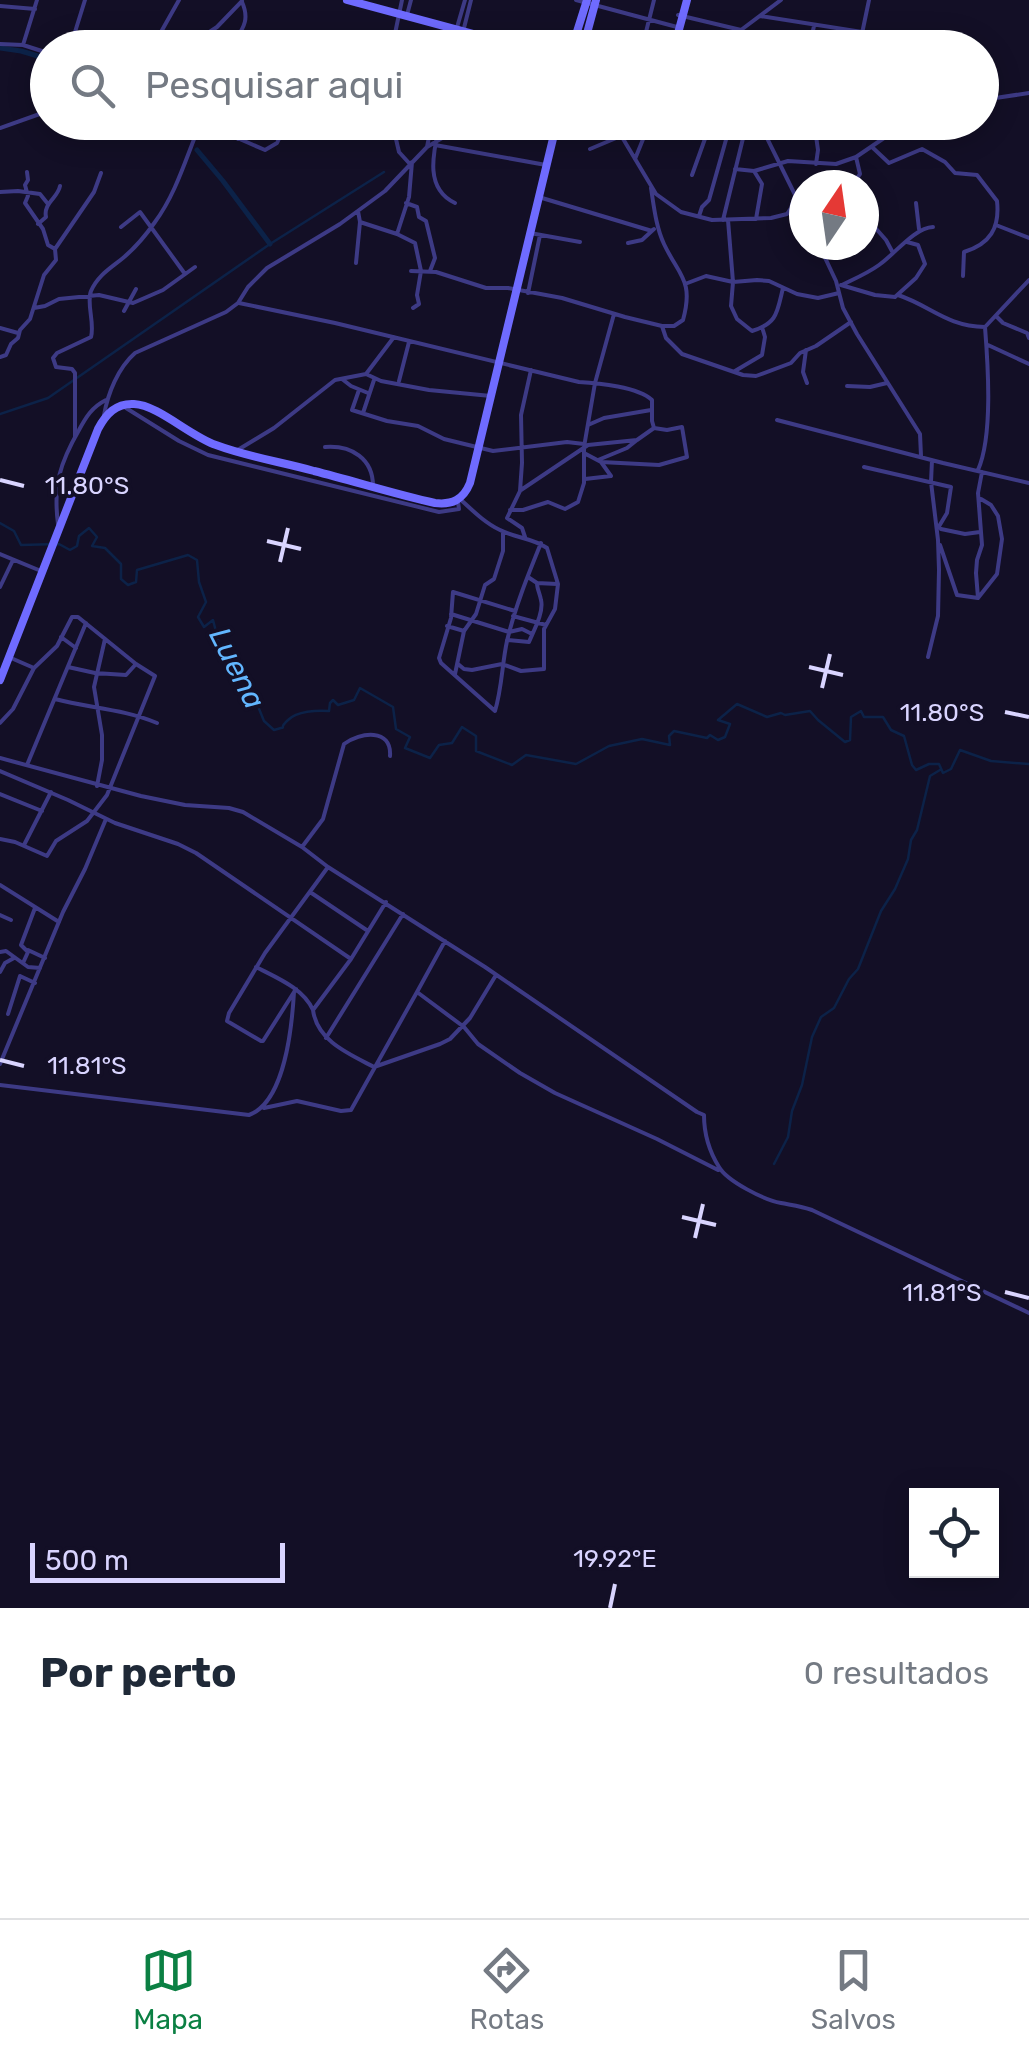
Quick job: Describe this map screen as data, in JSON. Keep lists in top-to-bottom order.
{
  "water": ["Luena"],
  "scale_bar": "500 m",
  "north": "top",
  "page": {
    "search": "Pesquisar aqui",
    "scale": "500 m",
    "heading": ["Por perto", "0 resultados"],
    "nav": ["Mapa", "Rotas", "Salvos"]
  },
  "coordinates": ["11.80°S", "11.81°S", "19.92°E"]
}
